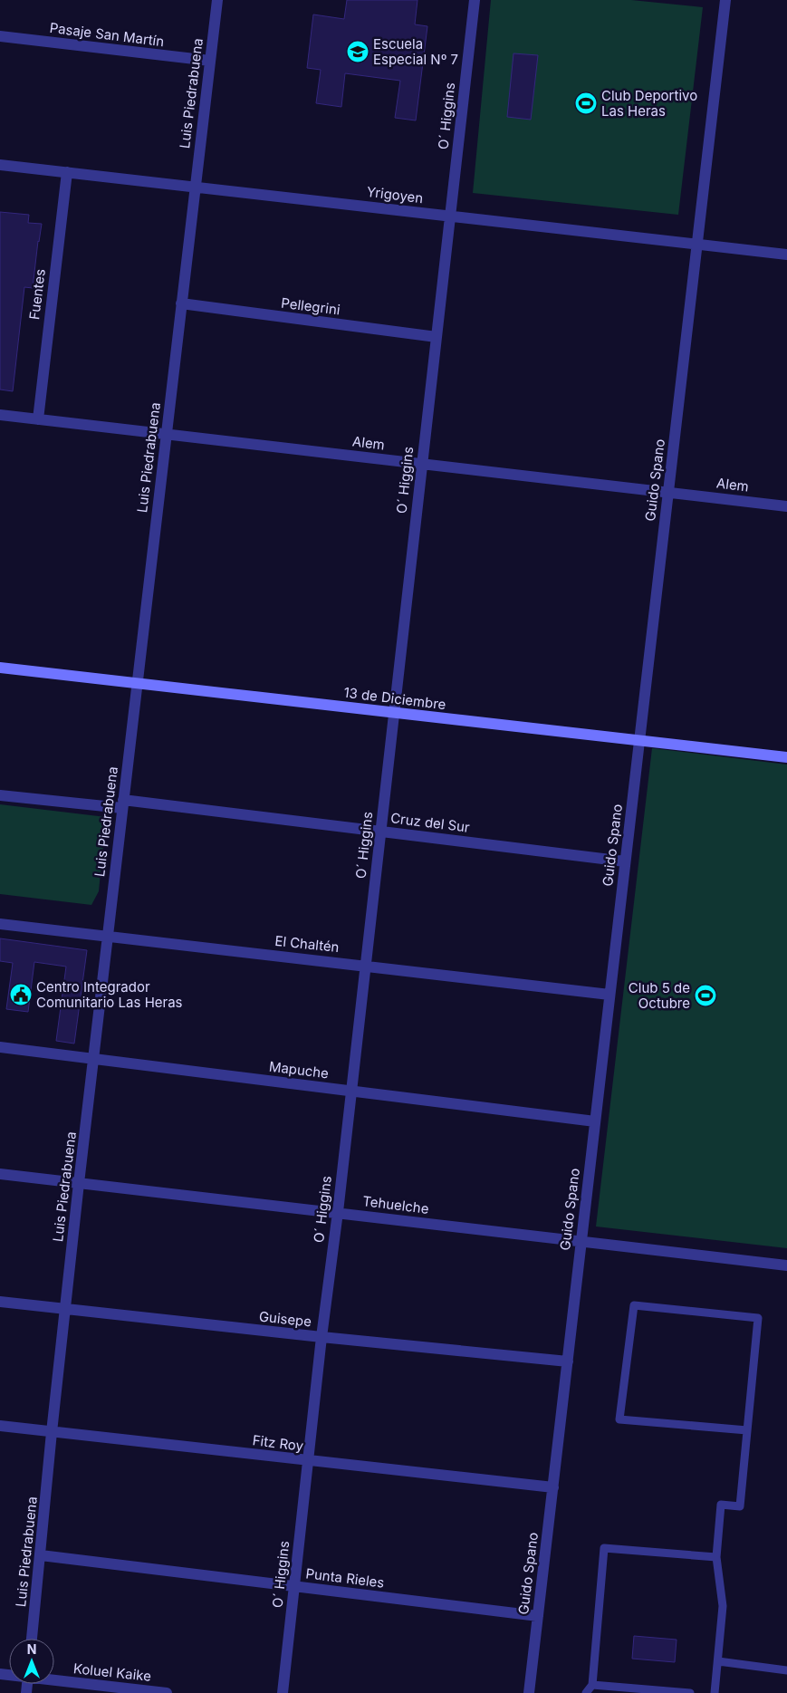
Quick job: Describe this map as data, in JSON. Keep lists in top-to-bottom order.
{
  "streets": {
    "street": [
      "Pasaje San Martín",
      "Luis Piedrabuena",
      "O´ Higgins",
      "Yrigoyen",
      "Fuentes",
      "Pellegrini",
      "Alem",
      "Guido Spano",
      "13 de Diciembre",
      "Cruz del Sur",
      "El Chaltén",
      "Mapuche",
      "Tehuelche",
      "Guisepe",
      "Fitz Roy",
      "Punta Rieles",
      "Koluel Kaike"
    ]
  },
  "crossings": [
    ["Pasaje San Martín", "Luis Piedrabuena"],
    ["Luis Piedrabuena", "Yrigoyen"],
    ["Luis Piedrabuena", "Pellegrini"],
    ["Luis Piedrabuena", "Alem"],
    ["Luis Piedrabuena", "13 de Diciembre"],
    ["Luis Piedrabuena", "Cruz del Sur"],
    ["Luis Piedrabuena", "El Chaltén"],
    ["Luis Piedrabuena", "Mapuche"],
    ["Luis Piedrabuena", "Tehuelche"],
    ["Luis Piedrabuena", "Guisepe"],
    ["Luis Piedrabuena", "Fitz Roy"],
    ["Luis Piedrabuena", "Punta Rieles"],
    ["O´ Higgins", "Yrigoyen"],
    ["O´ Higgins", "Pellegrini"],
    ["O´ Higgins", "Alem"],
    ["O´ Higgins", "13 de Diciembre"],
    ["O´ Higgins", "Cruz del Sur"],
    ["O´ Higgins", "El Chaltén"],
    ["O´ Higgins", "Mapuche"],
    ["O´ Higgins", "Tehuelche"],
    ["O´ Higgins", "Guisepe"],
    ["O´ Higgins", "Fitz Roy"],
    ["O´ Higgins", "Punta Rieles"],
    ["Yrigoyen", "Fuentes"],
    ["Yrigoyen", "Guido Spano"],
    ["Fuentes", "Alem"],
    ["Alem", "Guido Spano"],
    ["Guido Spano", "13 de Diciembre"],
    ["Guido Spano", "Cruz del Sur"],
    ["Guido Spano", "El Chaltén"],
    ["Guido Spano", "Mapuche"],
    ["Guido Spano", "Tehuelche"],
    ["Guido Spano", "Guisepe"],
    ["Guido Spano", "Fitz Roy"],
    ["Guido Spano", "Punta Rieles"]
  ],
  "places": {
    "school or university": ["Escuela Especial Nº 7"],
    "sports": ["Club Deportivo Las Heras", "Club 5 de Octubre"],
    "public building": ["Centro Integrador Comunitario Las Heras"]
  },
  "north": "top"
}
